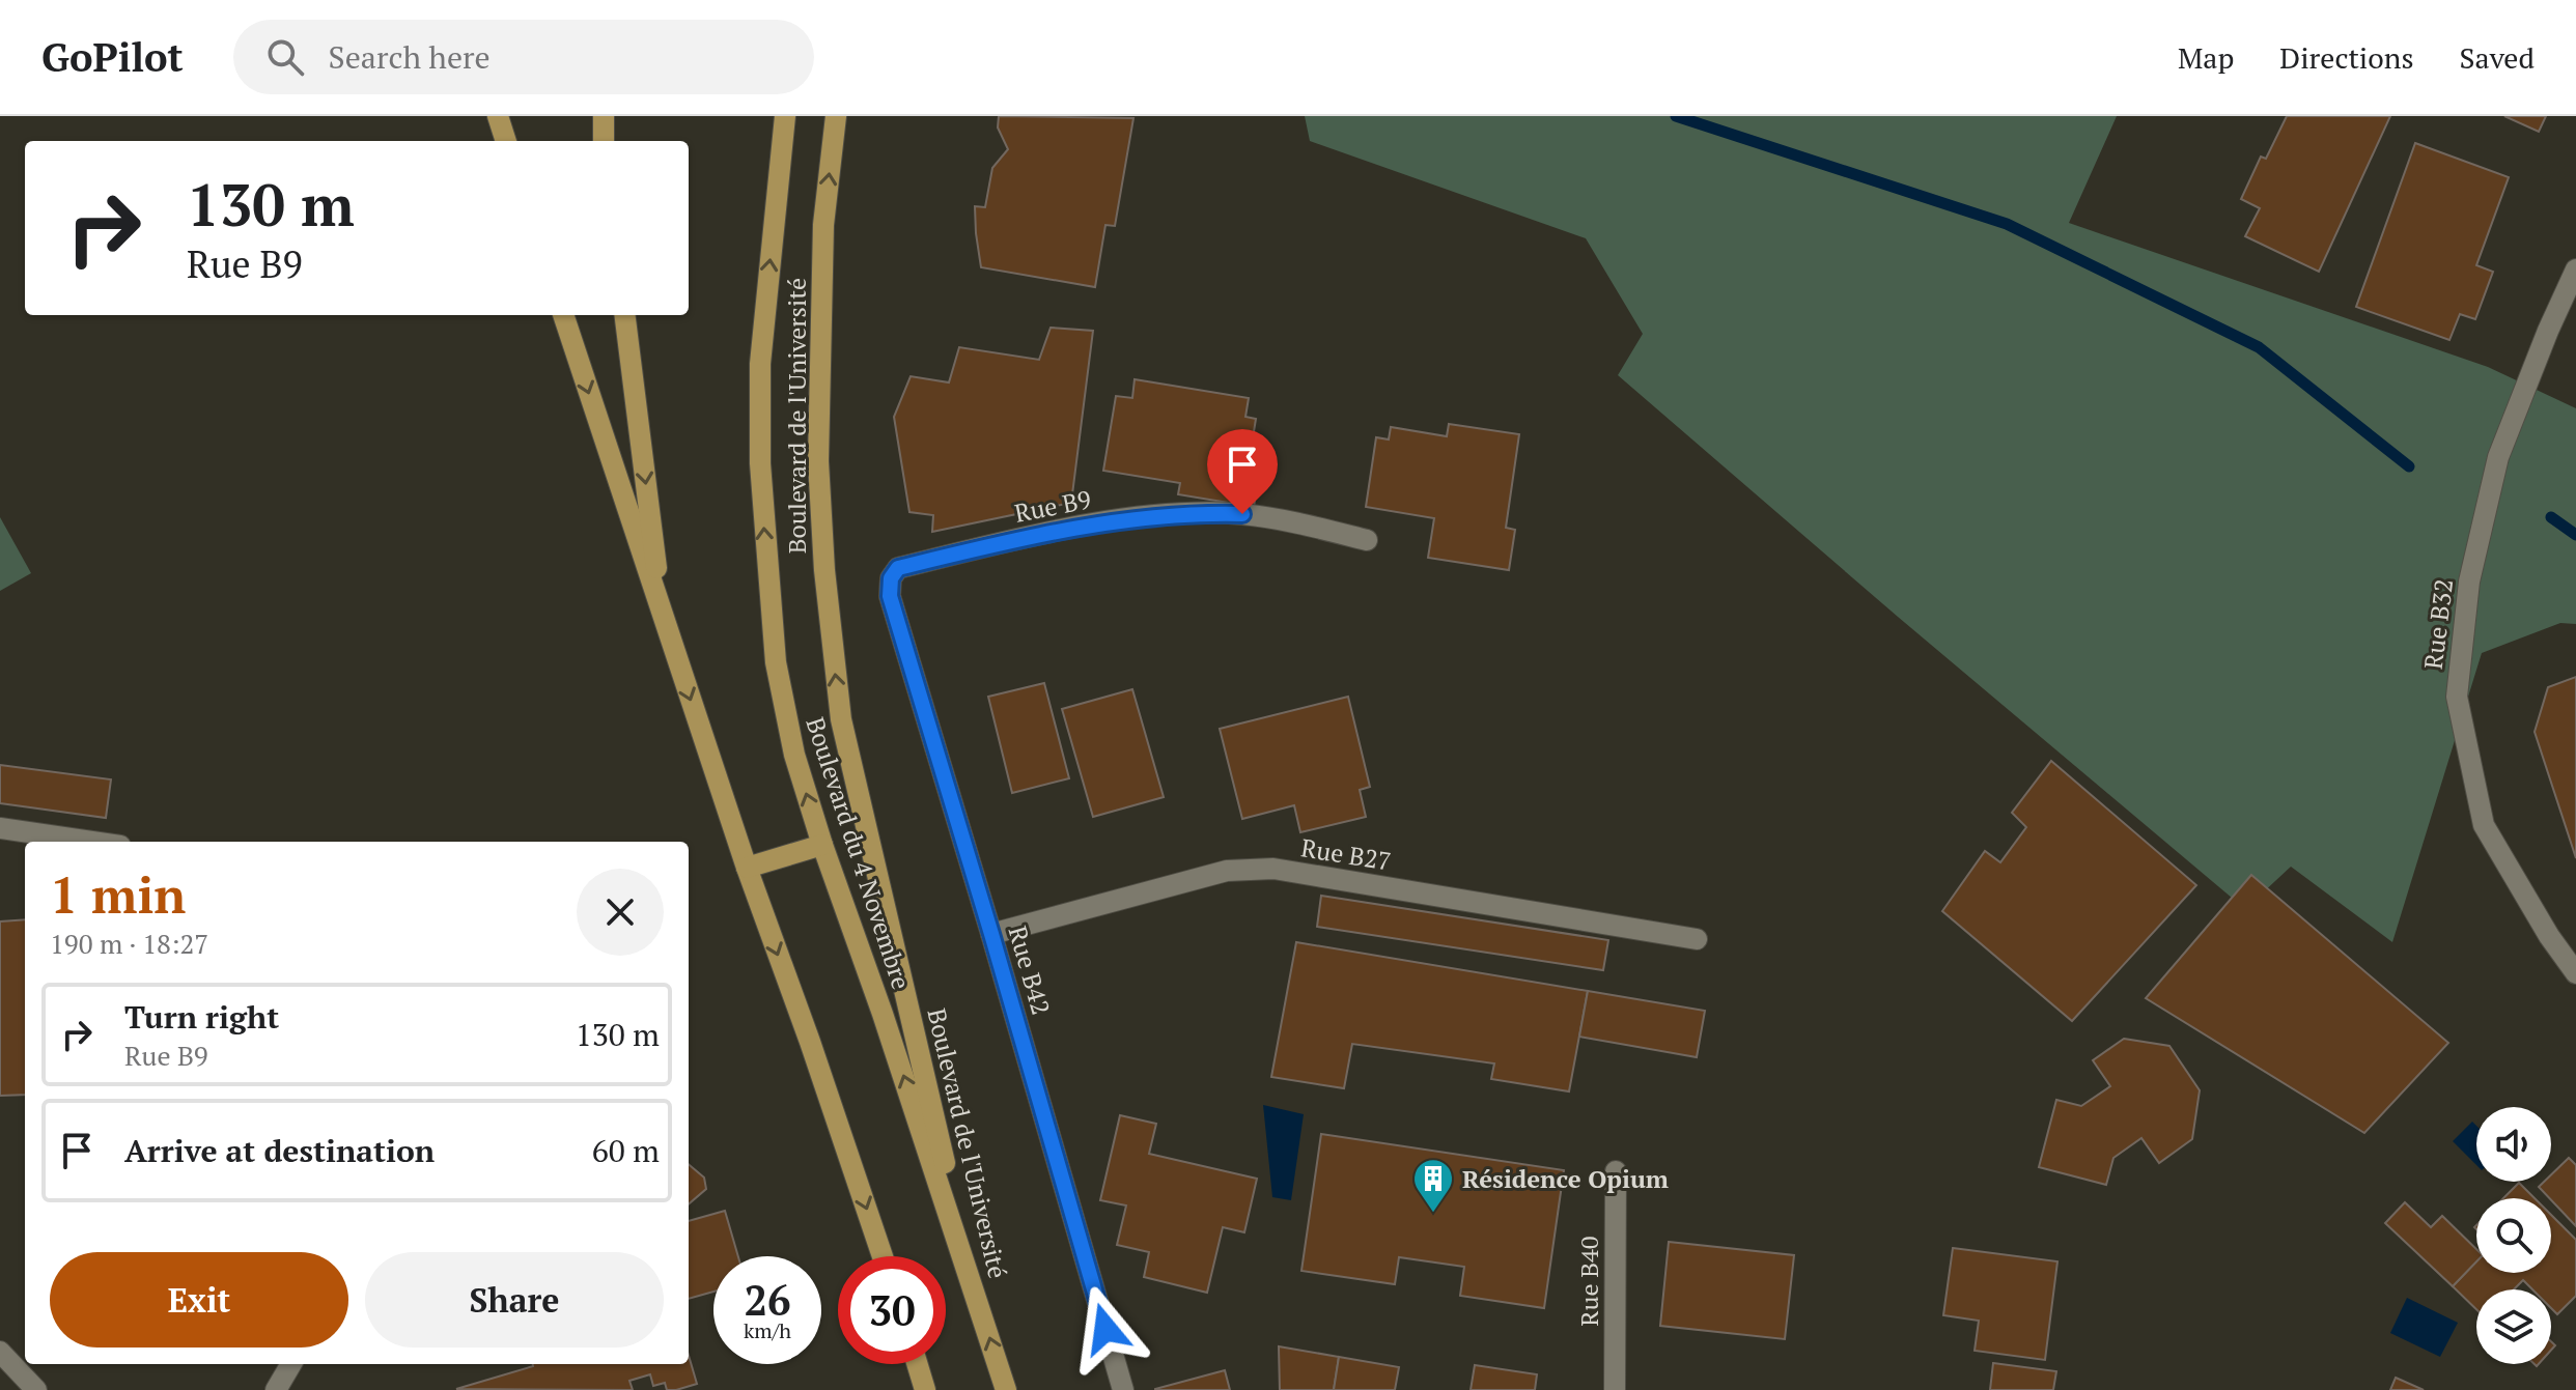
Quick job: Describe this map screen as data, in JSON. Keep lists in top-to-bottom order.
{
  "streets": {
    "main road": ["Boulevard de l'Université", "Boulevard du 4 Novembre"],
    "street": [
      "Rue B9",
      "Rue B32",
      "Rue B27",
      "Rue B42",
      "Rue B40"
    ]
  },
  "crossings": [
    ["Boulevard de l'Université", "Boulevard du 4 Novembre"],
    ["Rue B9", "Rue B42"],
    ["Rue B27", "Rue B42"]
  ],
  "places": {
    "building": ["Résidence Opium"]
  },
  "page": {
    "header": "GoPilot",
    "search": "Search here",
    "nav": ["Map", "Directions", "Saved"],
    "turn": ["130 m", "Rue B9"],
    "heading": ["1 min", "190 m · 18:27"],
    "list": [
      {
        "name": "Turn right",
        "note": "Rue B9",
        "value": "130 m"
      },
      {
        "name": "Arrive at destination",
        "value": "60 m"
      }
    ],
    "buttons": ["Exit", "Share"],
    "speed": "26 km/h",
    "limit": "30"
  }
}
